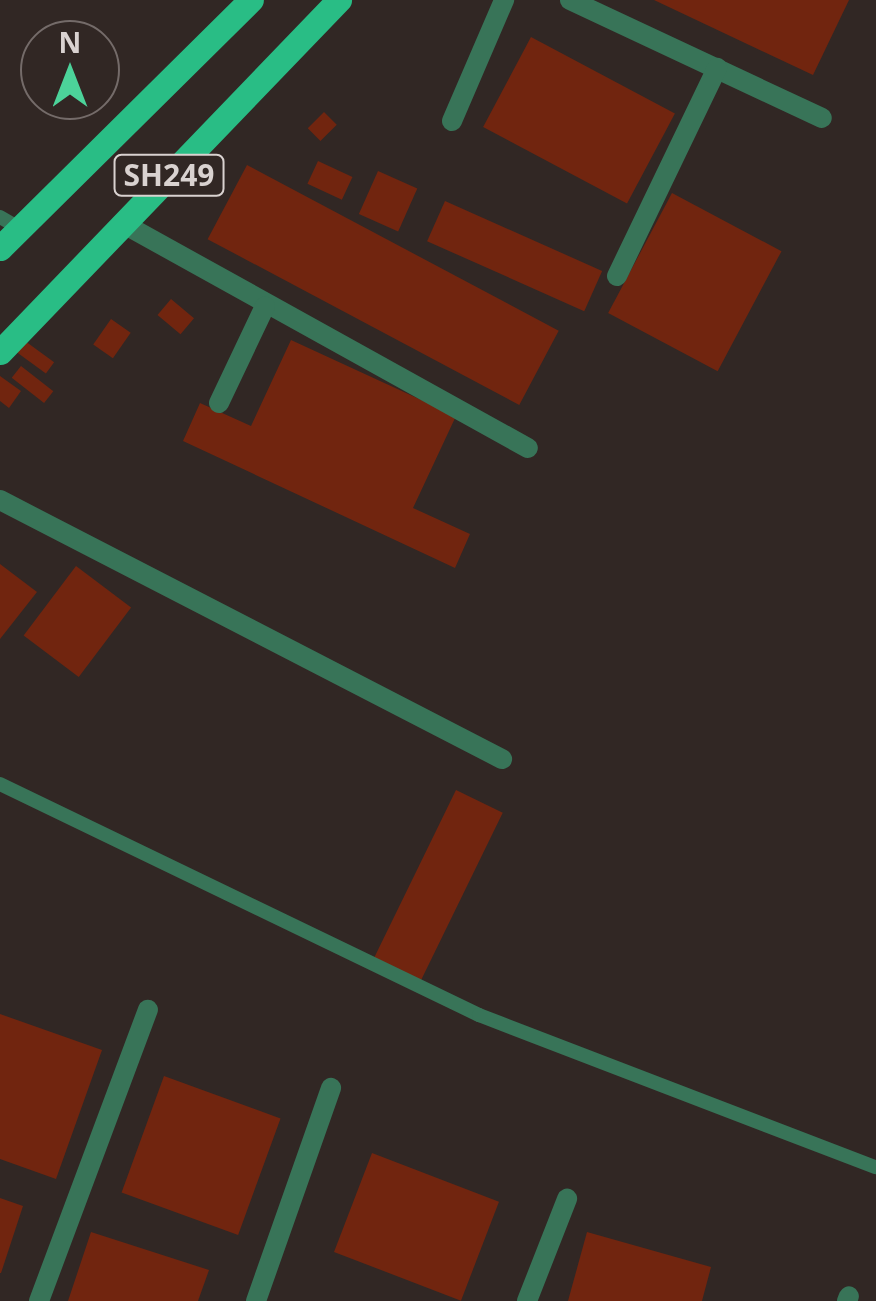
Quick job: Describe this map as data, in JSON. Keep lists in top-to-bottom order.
{
  "streets": {
    "main road": ["SH249"]
  },
  "north": "top"
}
